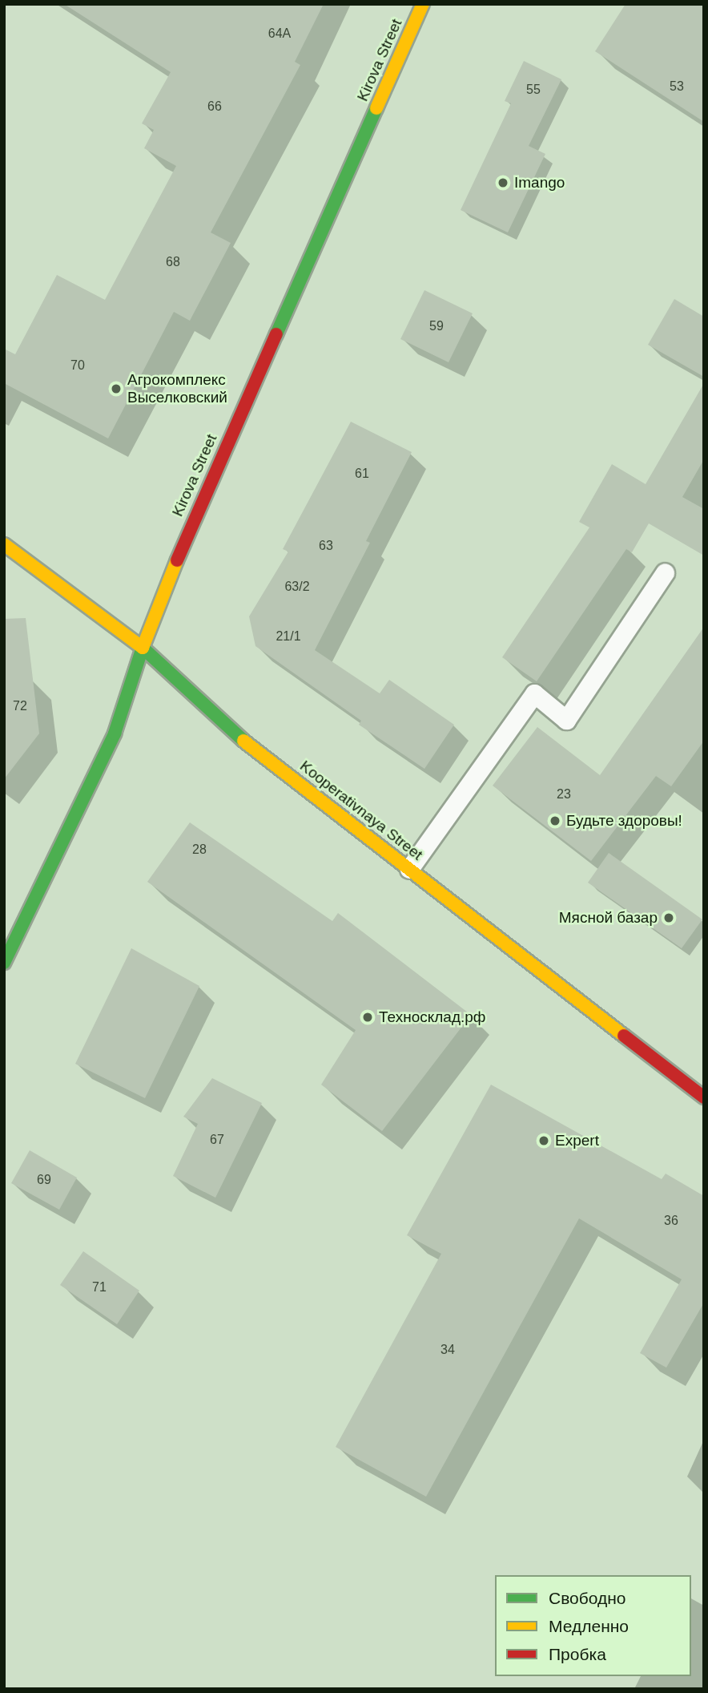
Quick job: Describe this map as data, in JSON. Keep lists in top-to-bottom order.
{
  "streets": {
    "street": ["Kirova Street", "Kooperativnaya Street"]
  },
  "crossings": [
    ["Kirova Street", "Kooperativnaya Street"]
  ],
  "places": [
    "Imango",
    "Агрокомплекс Выселковский",
    "Будьте здоровы!",
    "Мясной базар",
    "Техносклад.рф",
    "Expert"
  ],
  "house_numbers": [
    "64А",
    "53",
    "55",
    "66",
    "68",
    "59",
    "70",
    "61",
    "63",
    "63/2",
    "21/1",
    "72",
    "23",
    "28",
    "67",
    "69",
    "36",
    "71",
    "34"
  ],
  "legend": ["Свободно", "Медленно", "Пробка"]
}
